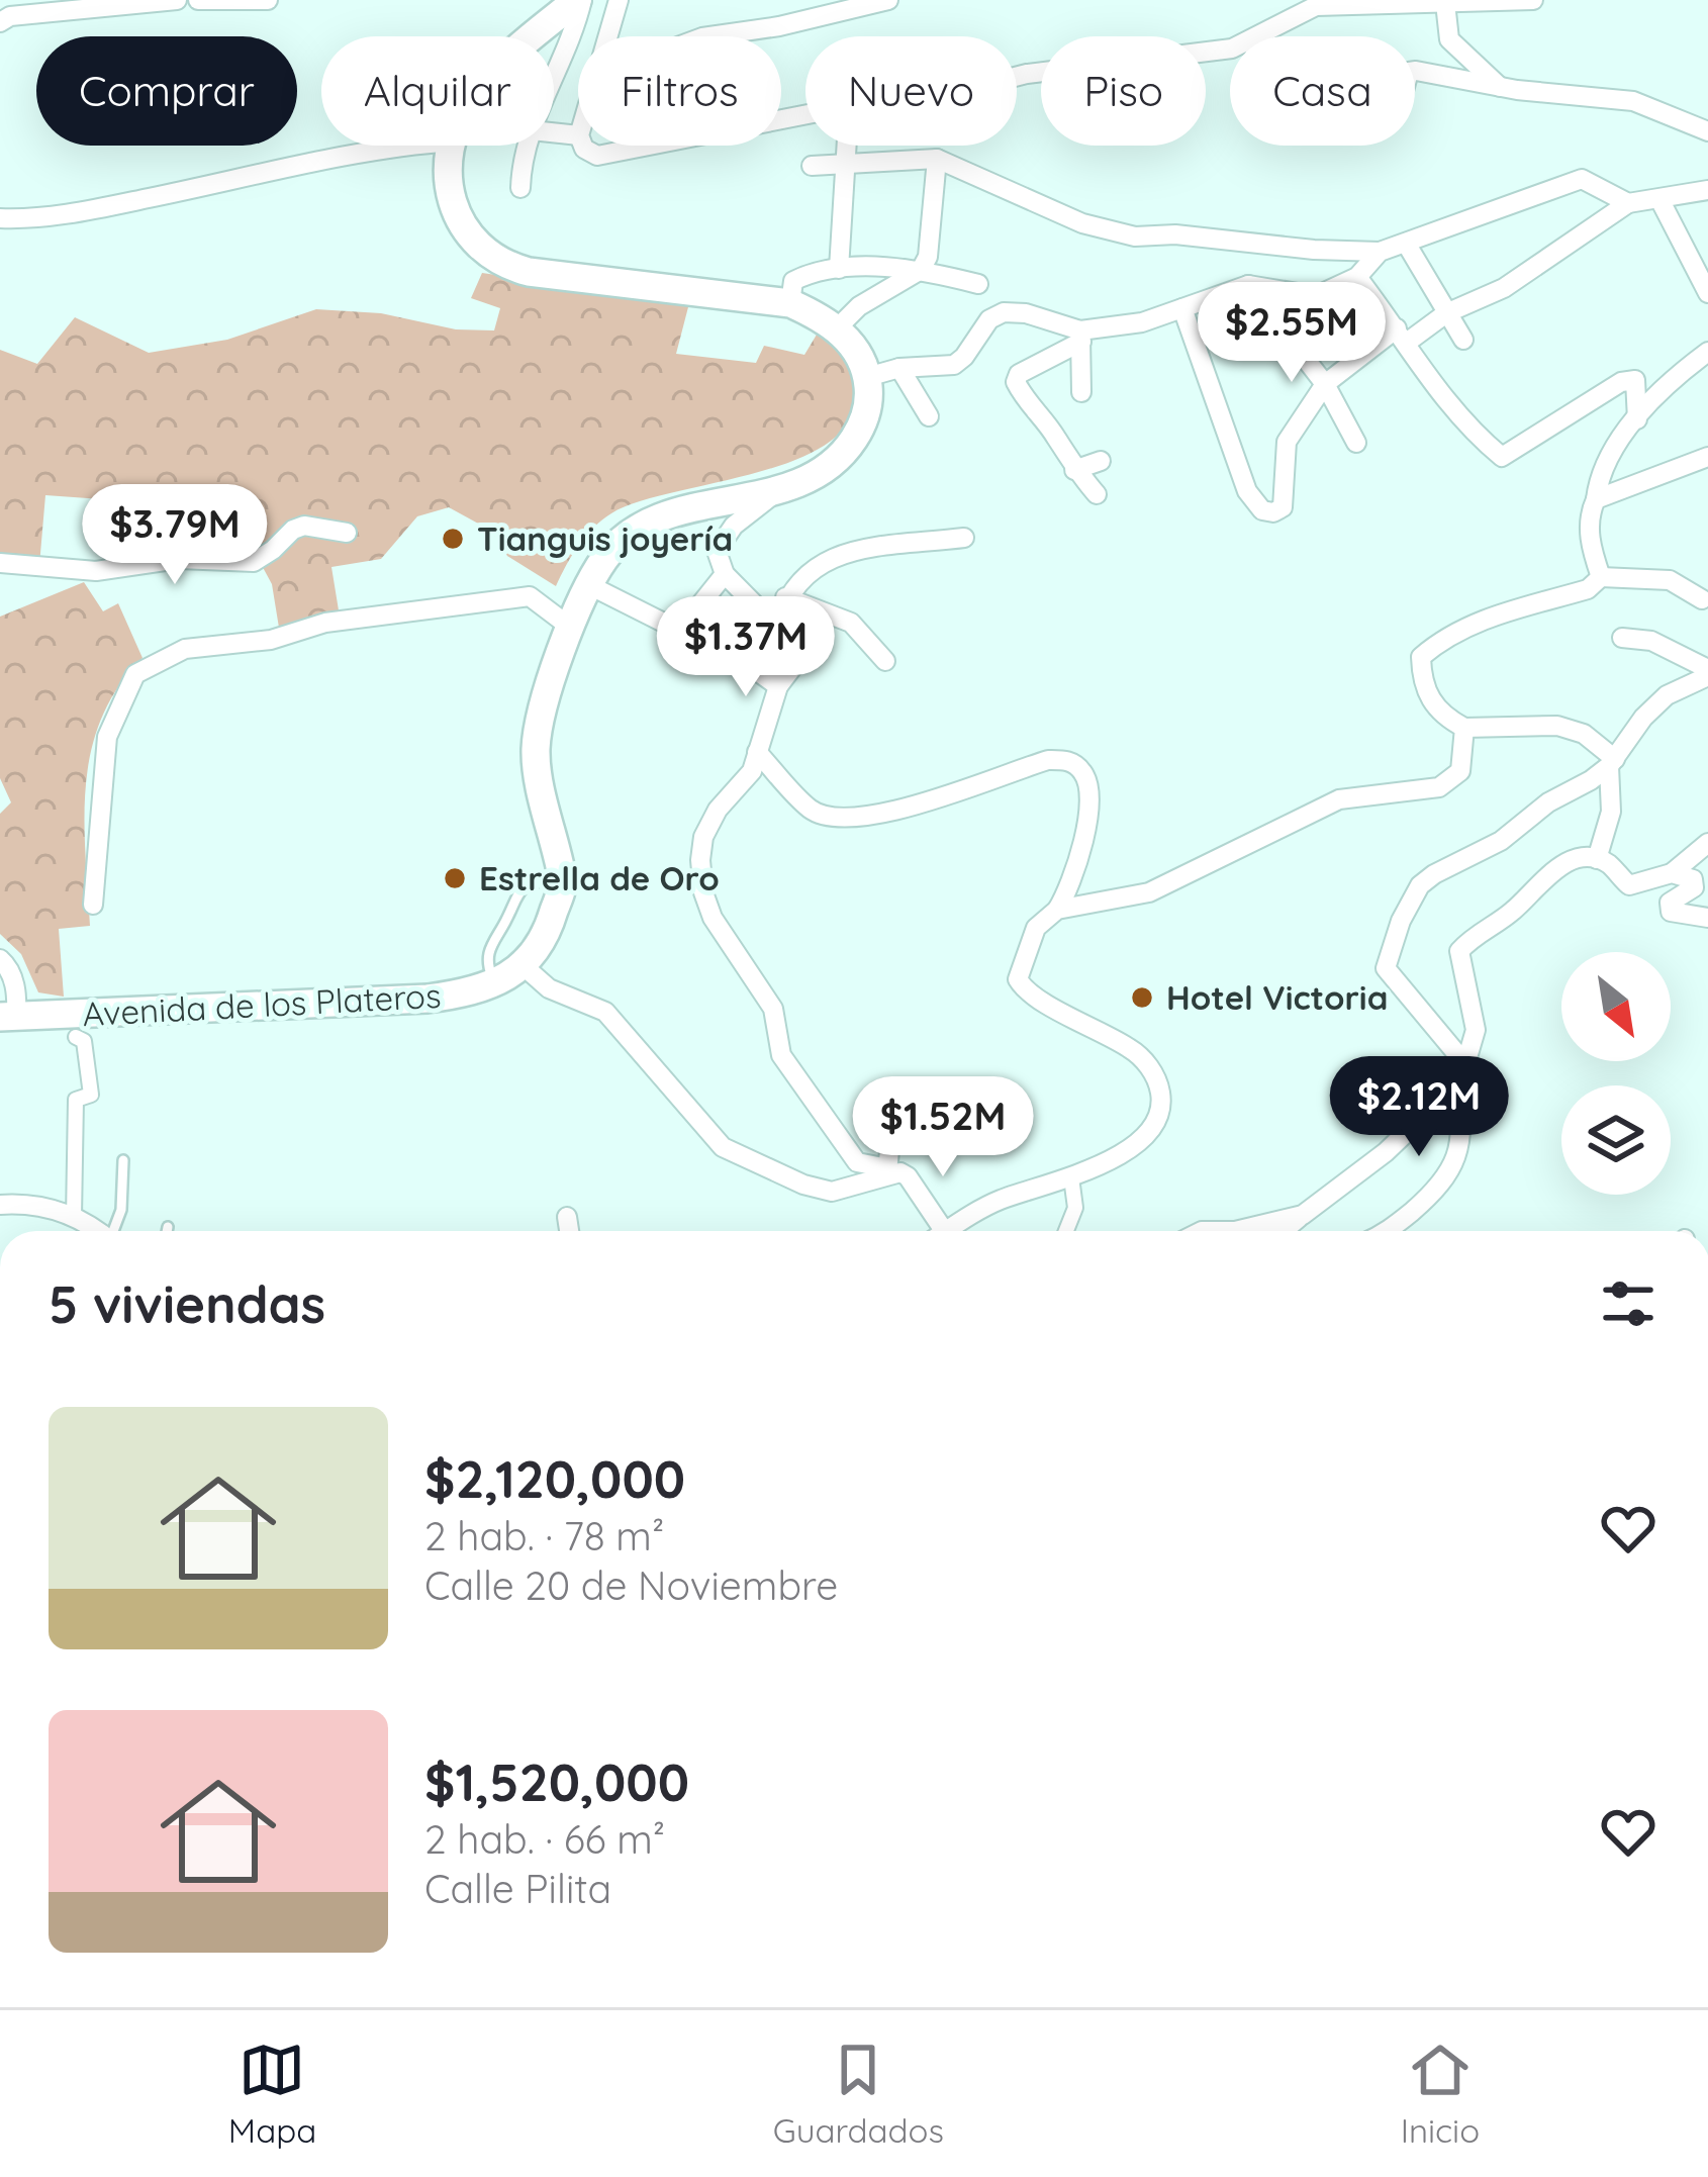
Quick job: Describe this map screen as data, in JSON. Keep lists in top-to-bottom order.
{
  "streets": {
    "main road": ["Avenida de los Plateros"]
  },
  "places": ["Tianguis joyería", "Estrella de Oro", "Hotel Victoria"],
  "north": "bottom right",
  "page": {
    "chip": [
      "Comprar",
      "Alquilar",
      "Filtros",
      "Nuevo",
      "Piso",
      "Casa"
    ],
    "price": [
      "$2.55M",
      "$3.79M",
      "$1.37M",
      "$2.12M",
      "$1.52M"
    ],
    "heading": "5 viviendas",
    "list": [
      {
        "name": "$2,120,000",
        "note": "2 hab. · 78 m² · Calle 20 de Noviembre"
      },
      {
        "name": "$1,520,000",
        "note": "2 hab. · 66 m² · Calle Pilita"
      }
    ],
    "tabs": ["Mapa", "Guardados", "Inicio"]
  }
}
